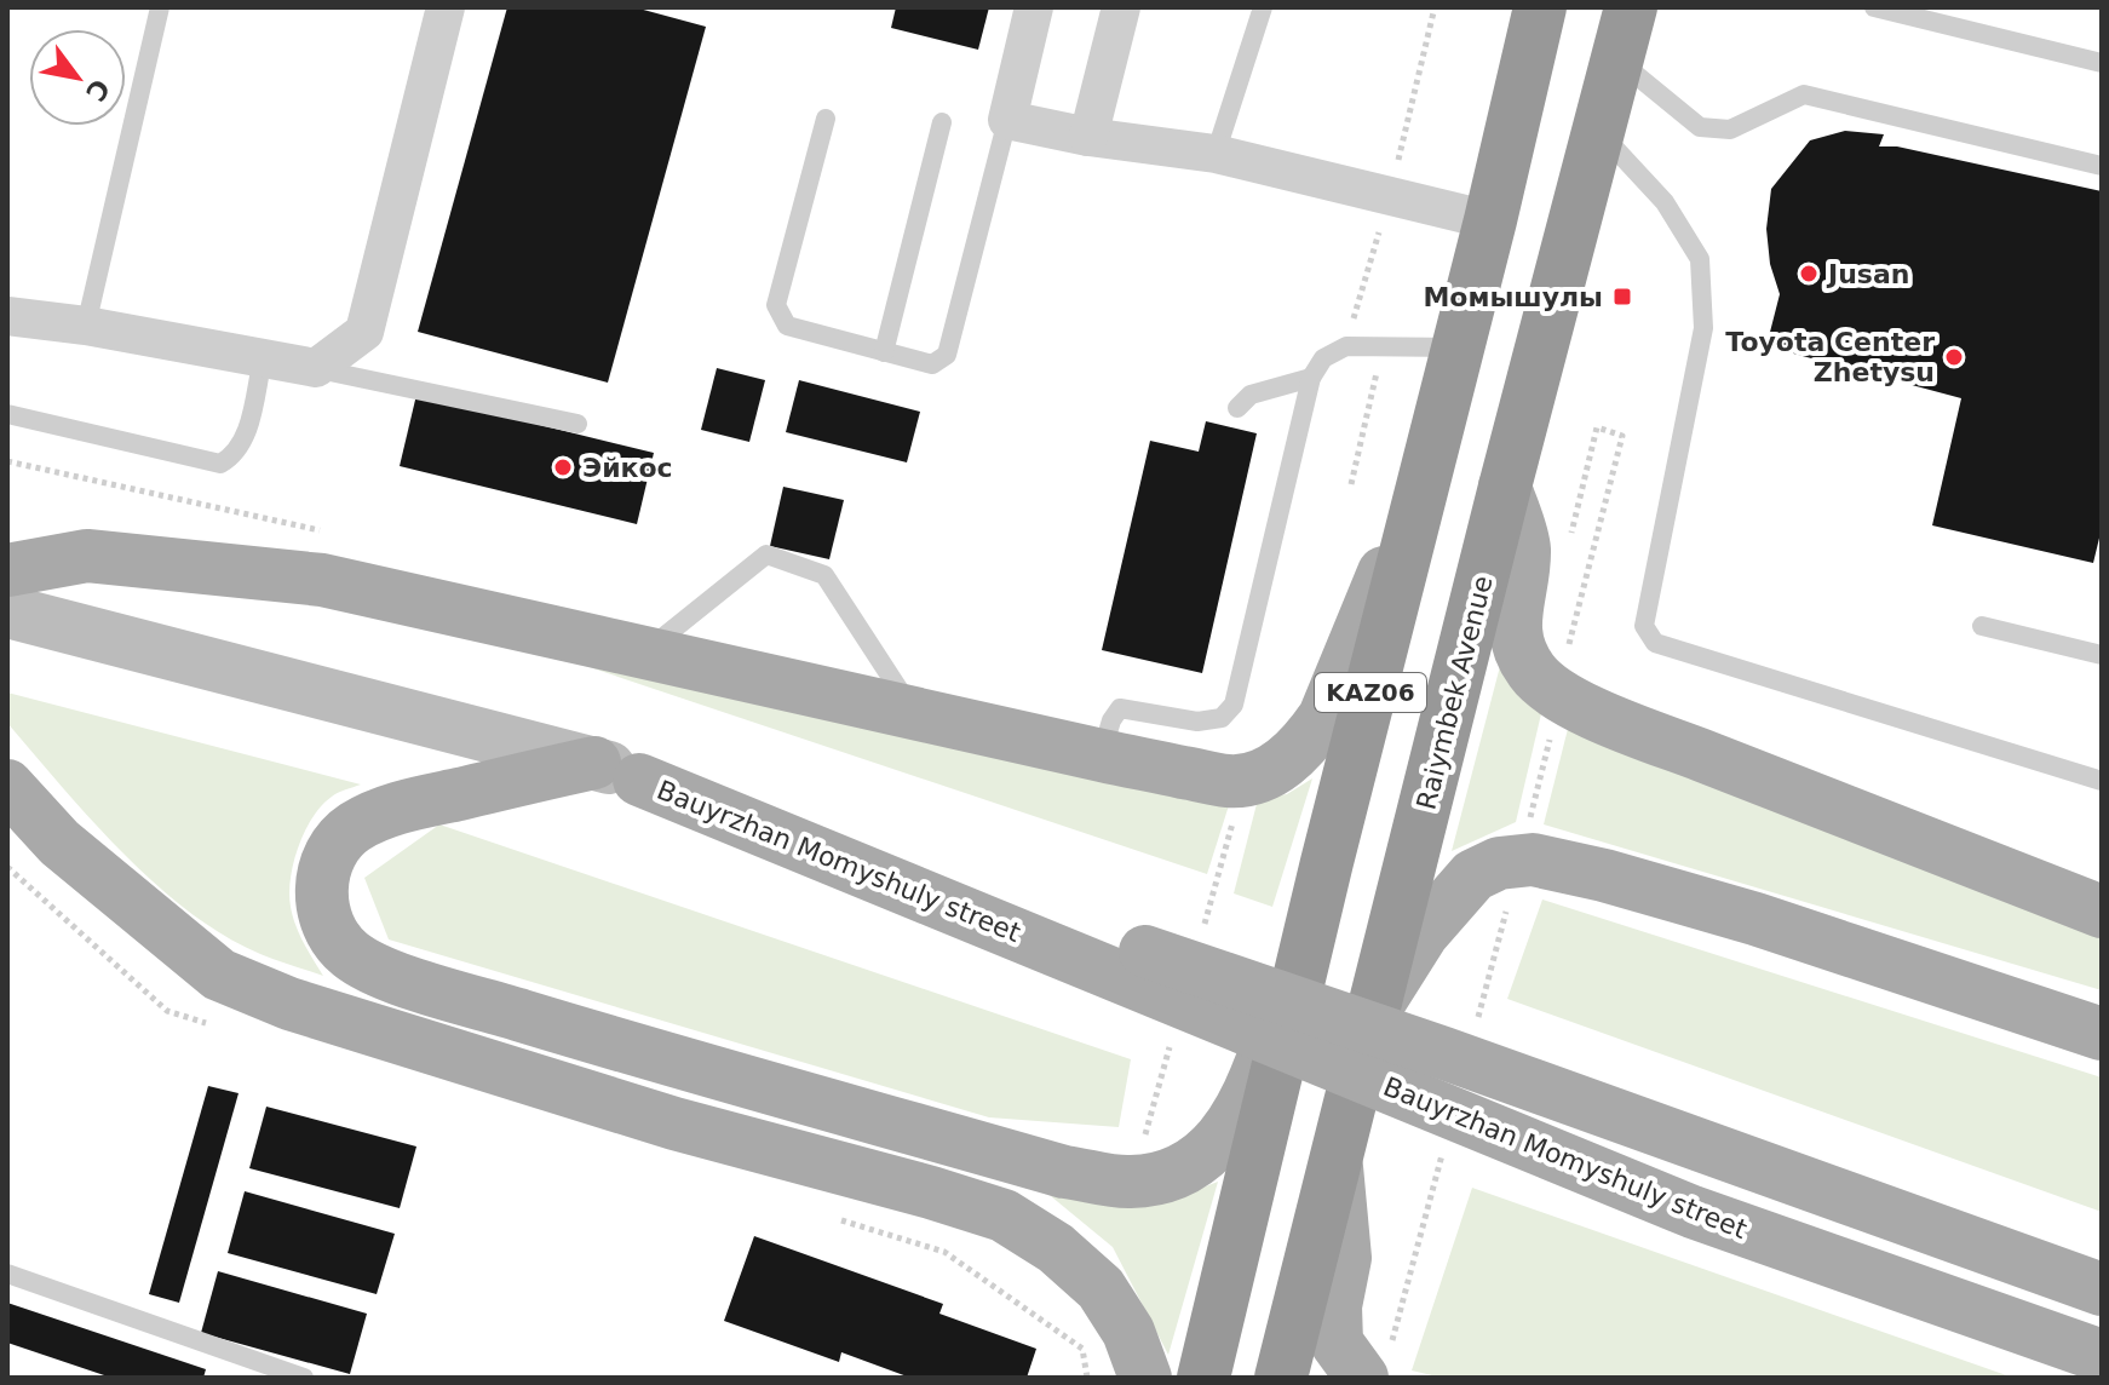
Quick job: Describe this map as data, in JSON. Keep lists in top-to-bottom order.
{
  "streets": {
    "highway": ["KАZ06", "Raiymbek Avenue"],
    "main road": ["Bauyrzhan Momyshuly street"]
  },
  "places": {
    "other": ["Jusan", "Toyota Center Zhetysu", "Эйкос"],
    "transit": ["Момышулы"]
  },
  "north": "bottom right"
}
